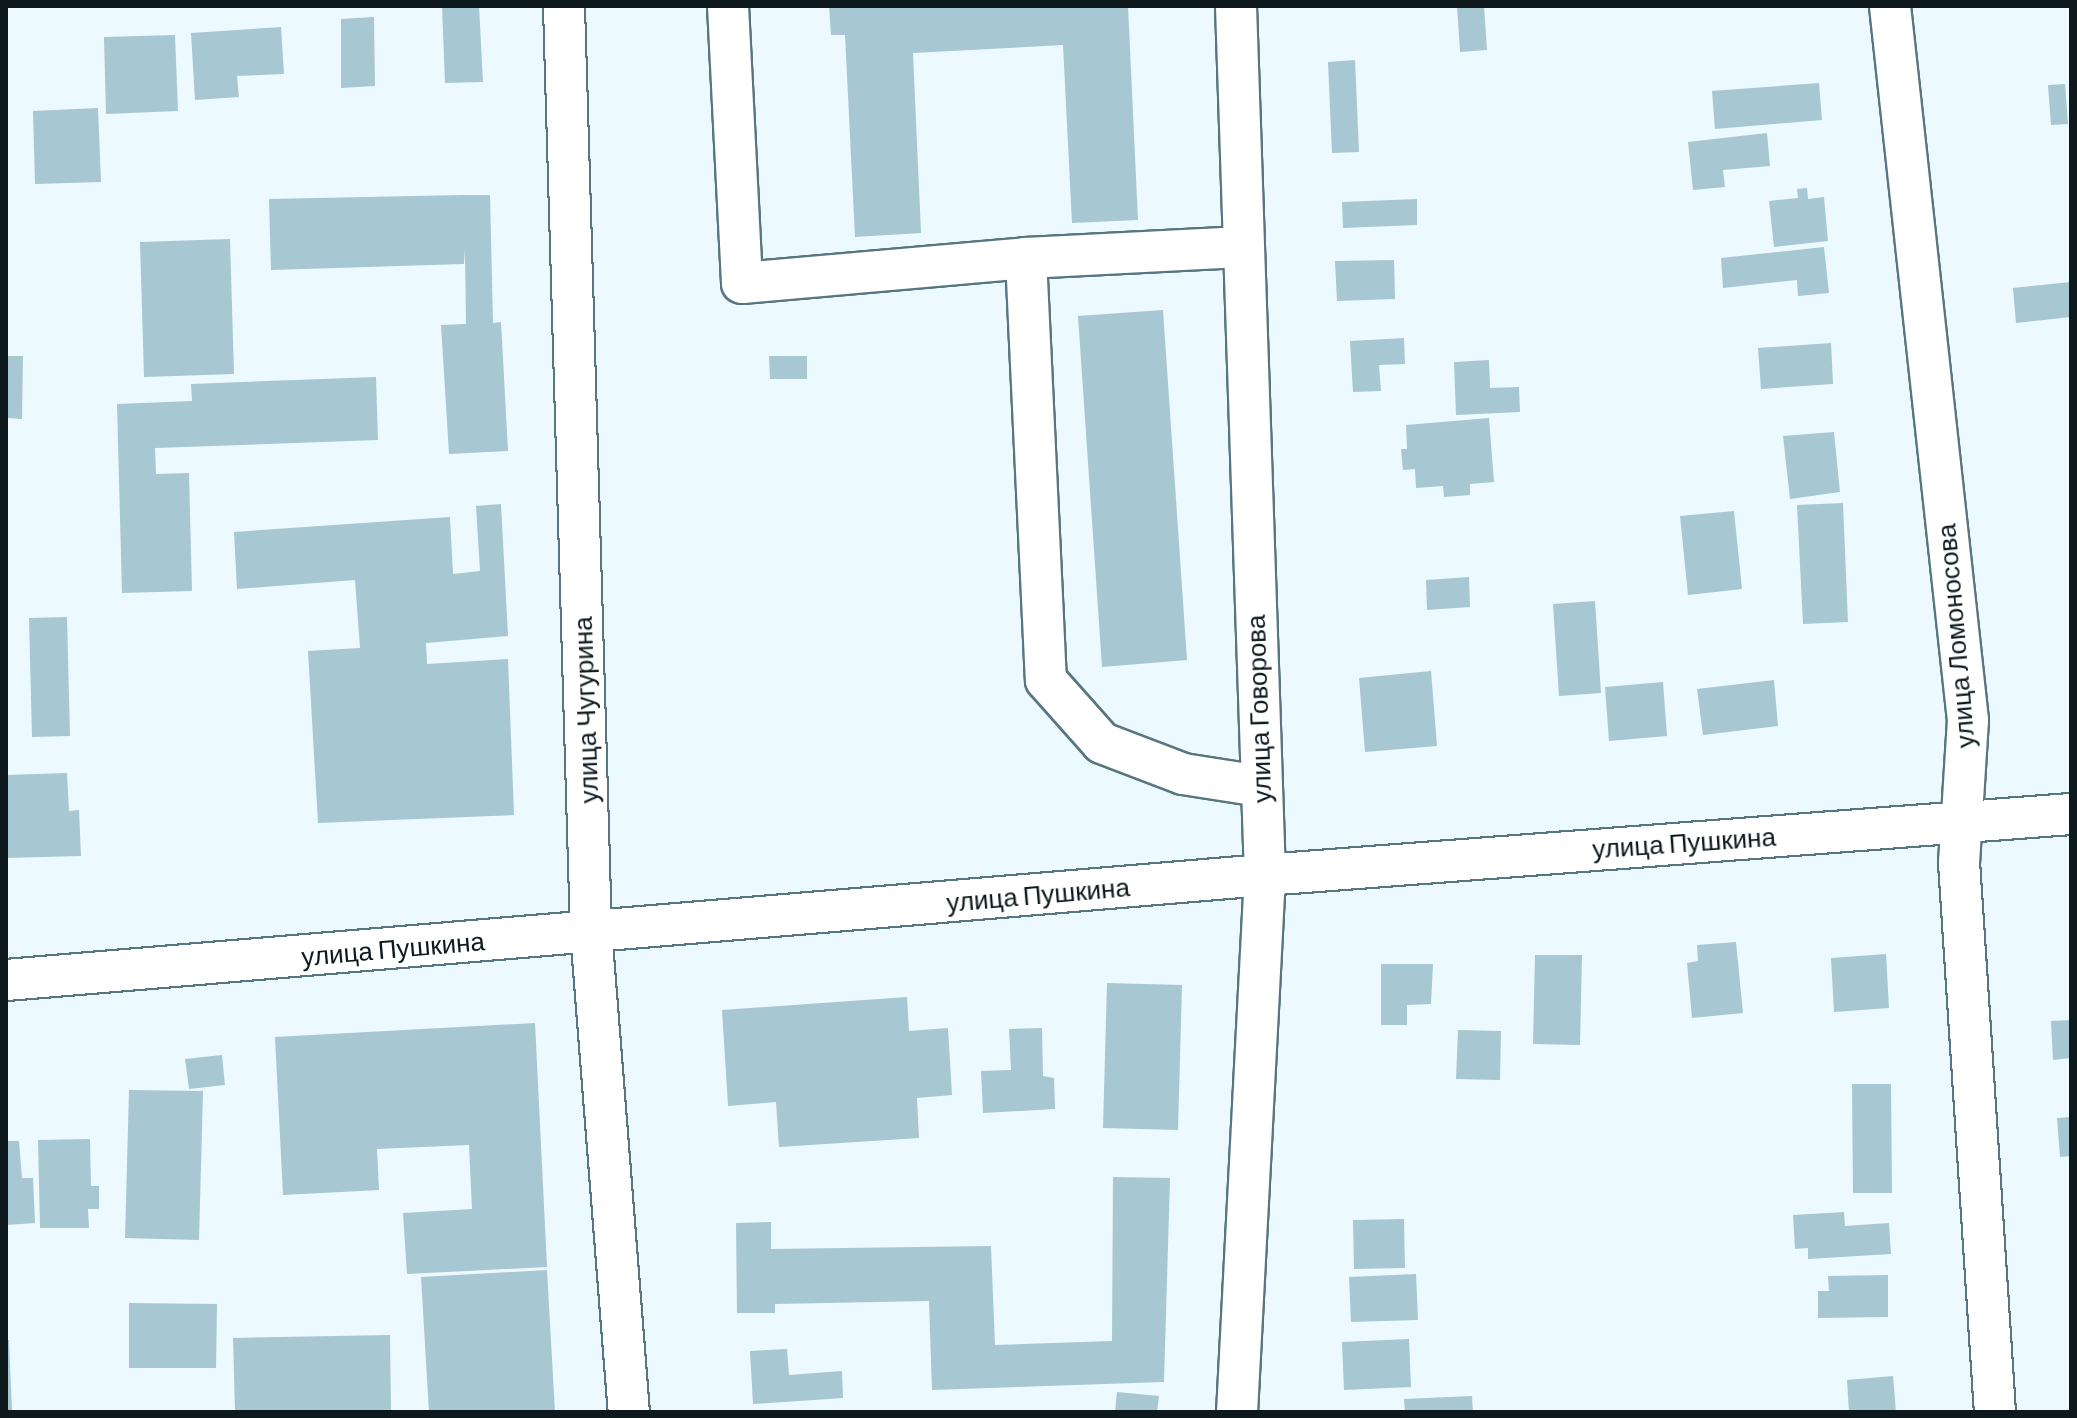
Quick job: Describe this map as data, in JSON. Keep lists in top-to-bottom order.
{
  "streets": {
    "street": [
      "улица Ломоносова",
      "улица Говорова",
      "улица Чугурина",
      "улица Пушкина"
    ]
  },
  "crossings": [
    ["улица Ломоносова", "улица Пушкина"],
    ["улица Говорова", "улица Пушкина"],
    ["улица Чугурина", "улица Пушкина"]
  ]
}
